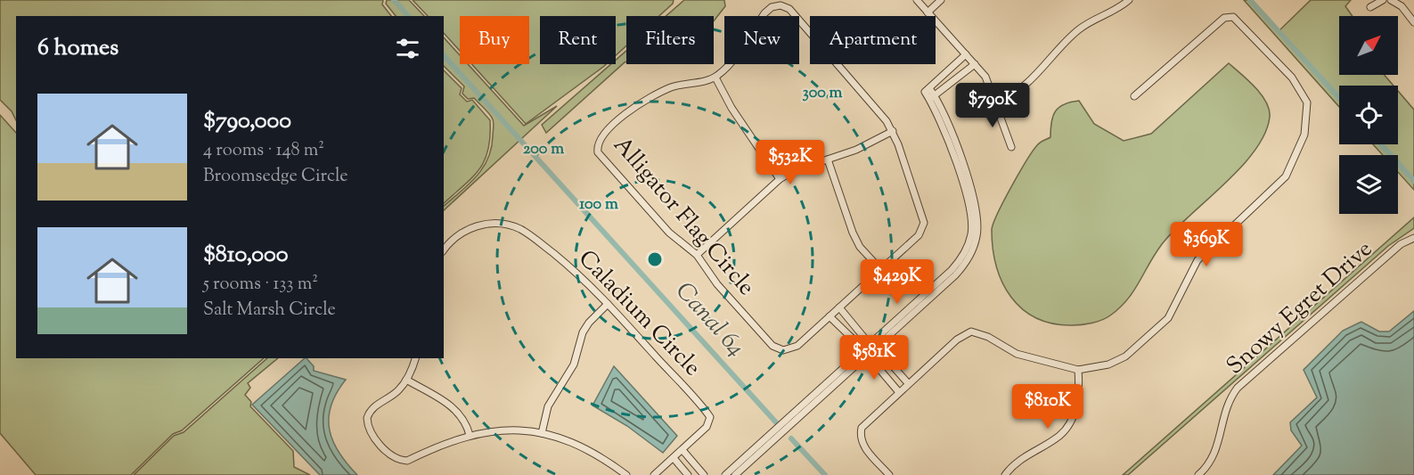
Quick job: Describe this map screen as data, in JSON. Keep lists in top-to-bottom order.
{
  "streets": {
    "street": ["Alligator Flag Circle", "Snowy Egret Drive", "Caladium Circle"]
  },
  "water": ["Canal 64"],
  "north": "top right",
  "page": {
    "chip": [
      "Buy",
      "Rent",
      "Filters",
      "New",
      "Apartment"
    ],
    "heading": "6 homes",
    "list": [
      {
        "name": "$790,000",
        "note": "4 rooms · 148 m² · Broomsedge Circle"
      },
      {
        "name": "$810,000",
        "note": "5 rooms · 133 m² · Salt Marsh Circle"
      }
    ],
    "price": [
      "$790K",
      "$532K",
      "$369K",
      "$429K",
      "$581K",
      "$810K"
    ]
  },
  "rings": ["300 m", "200 m", "100 m"]
}
